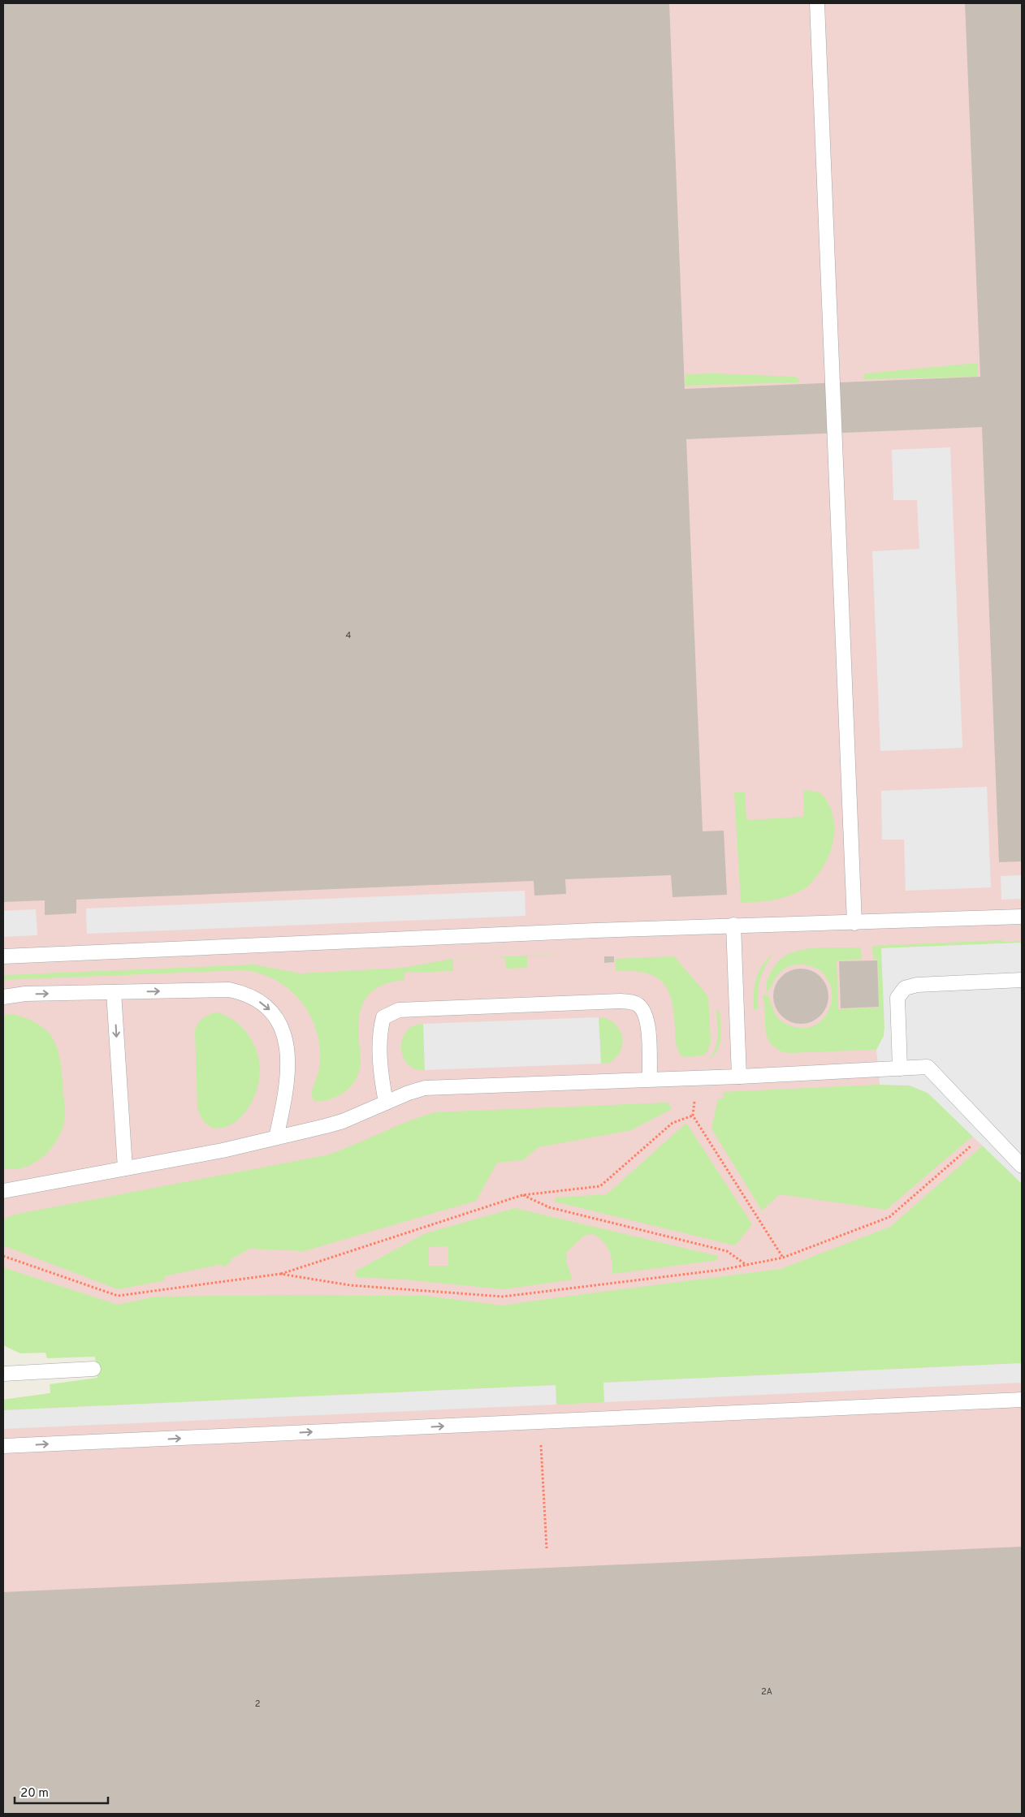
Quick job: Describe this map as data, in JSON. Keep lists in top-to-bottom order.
{
  "house_numbers": ["4", "2A", "2"],
  "scale_bar": "20 m"
}
